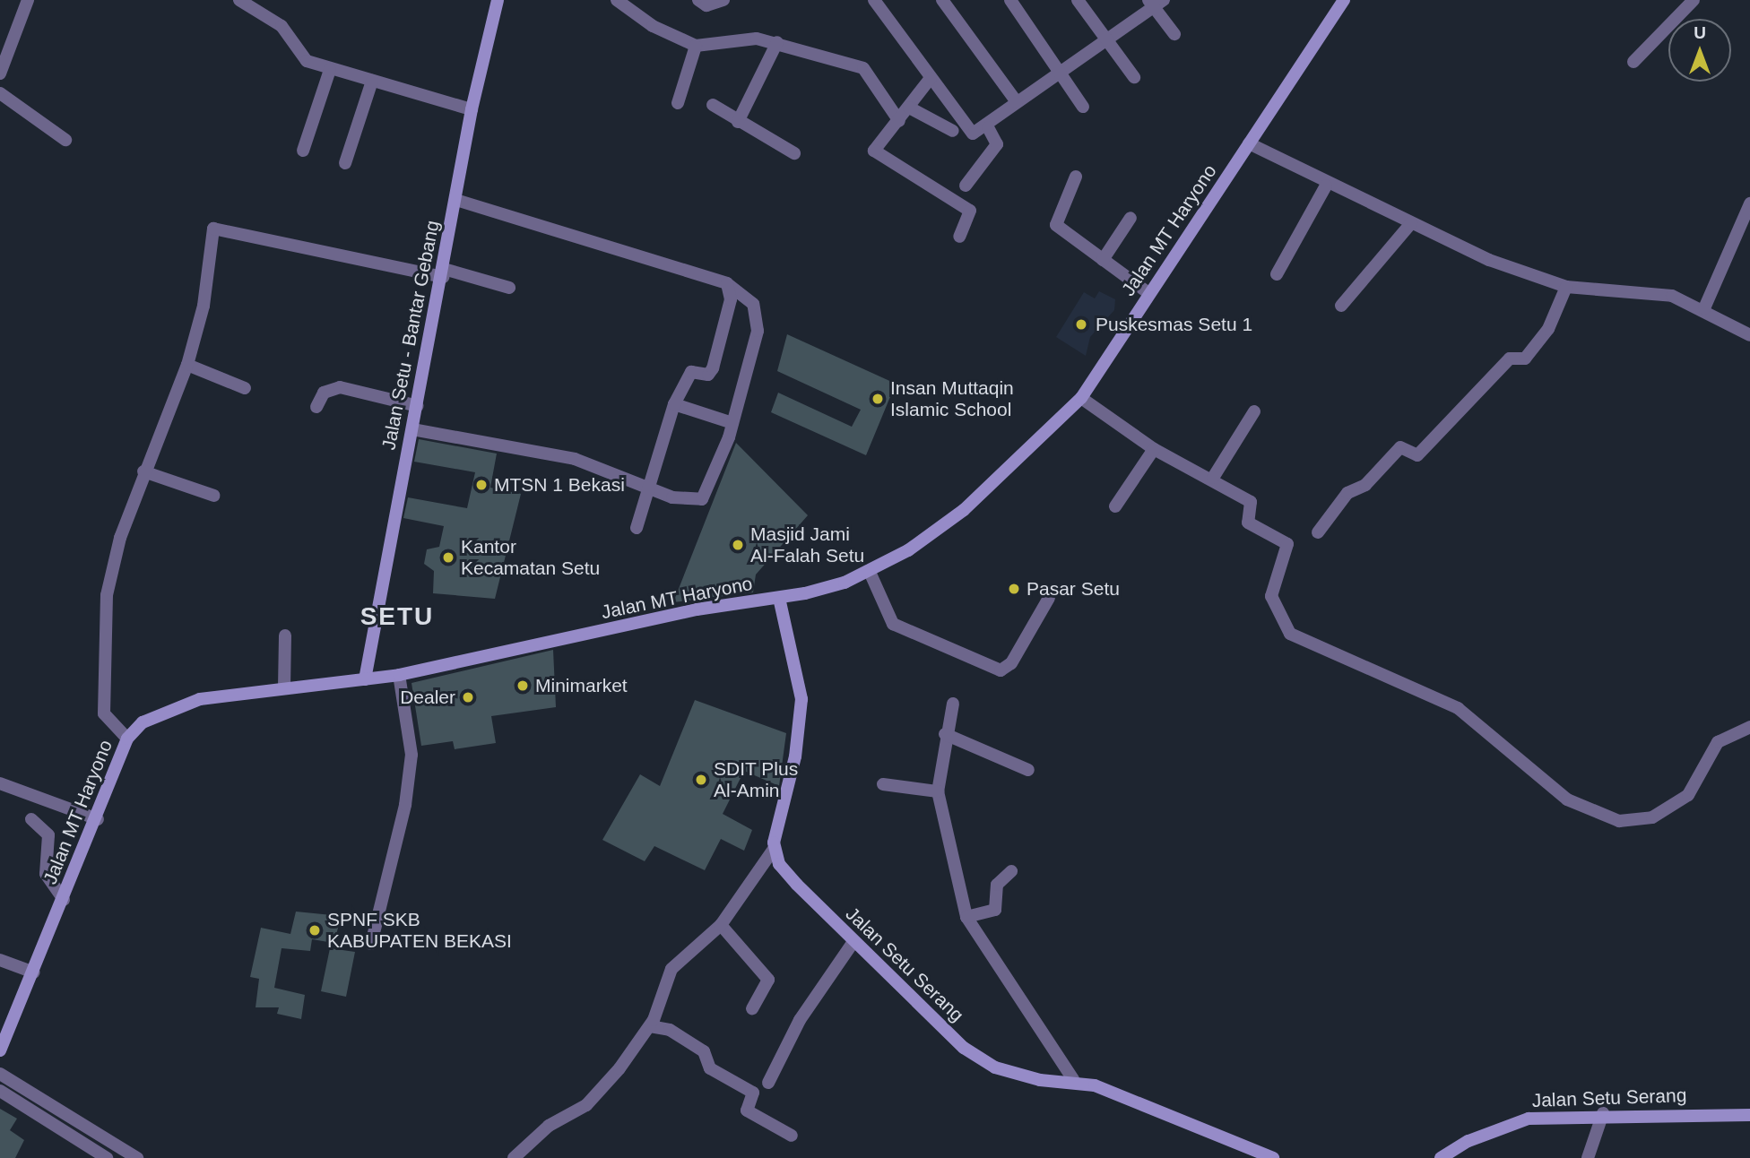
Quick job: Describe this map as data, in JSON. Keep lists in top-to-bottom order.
{
  "streets": {
    "main road": ["Jalan MT Haryono", "Jalan Setu - Bantar Gebang", "Jalan Setu Serang"]
  },
  "crossings": [
    ["Jalan MT Haryono", "Jalan Setu - Bantar Gebang"]
  ],
  "districts": ["SETU"],
  "places": [
    "Puskesmas Setu 1",
    "Insan Muttaqin Islamic School",
    "MTSN 1 Bekasi",
    "Masjid Jami Al-Falah Setu",
    "Kantor Kecamatan Setu",
    "Pasar Setu",
    "Minimarket",
    "Dealer",
    "SDIT Plus Al-Amin",
    "SPNF SKB KABUPATEN BEKASI"
  ],
  "north": "top"
}
